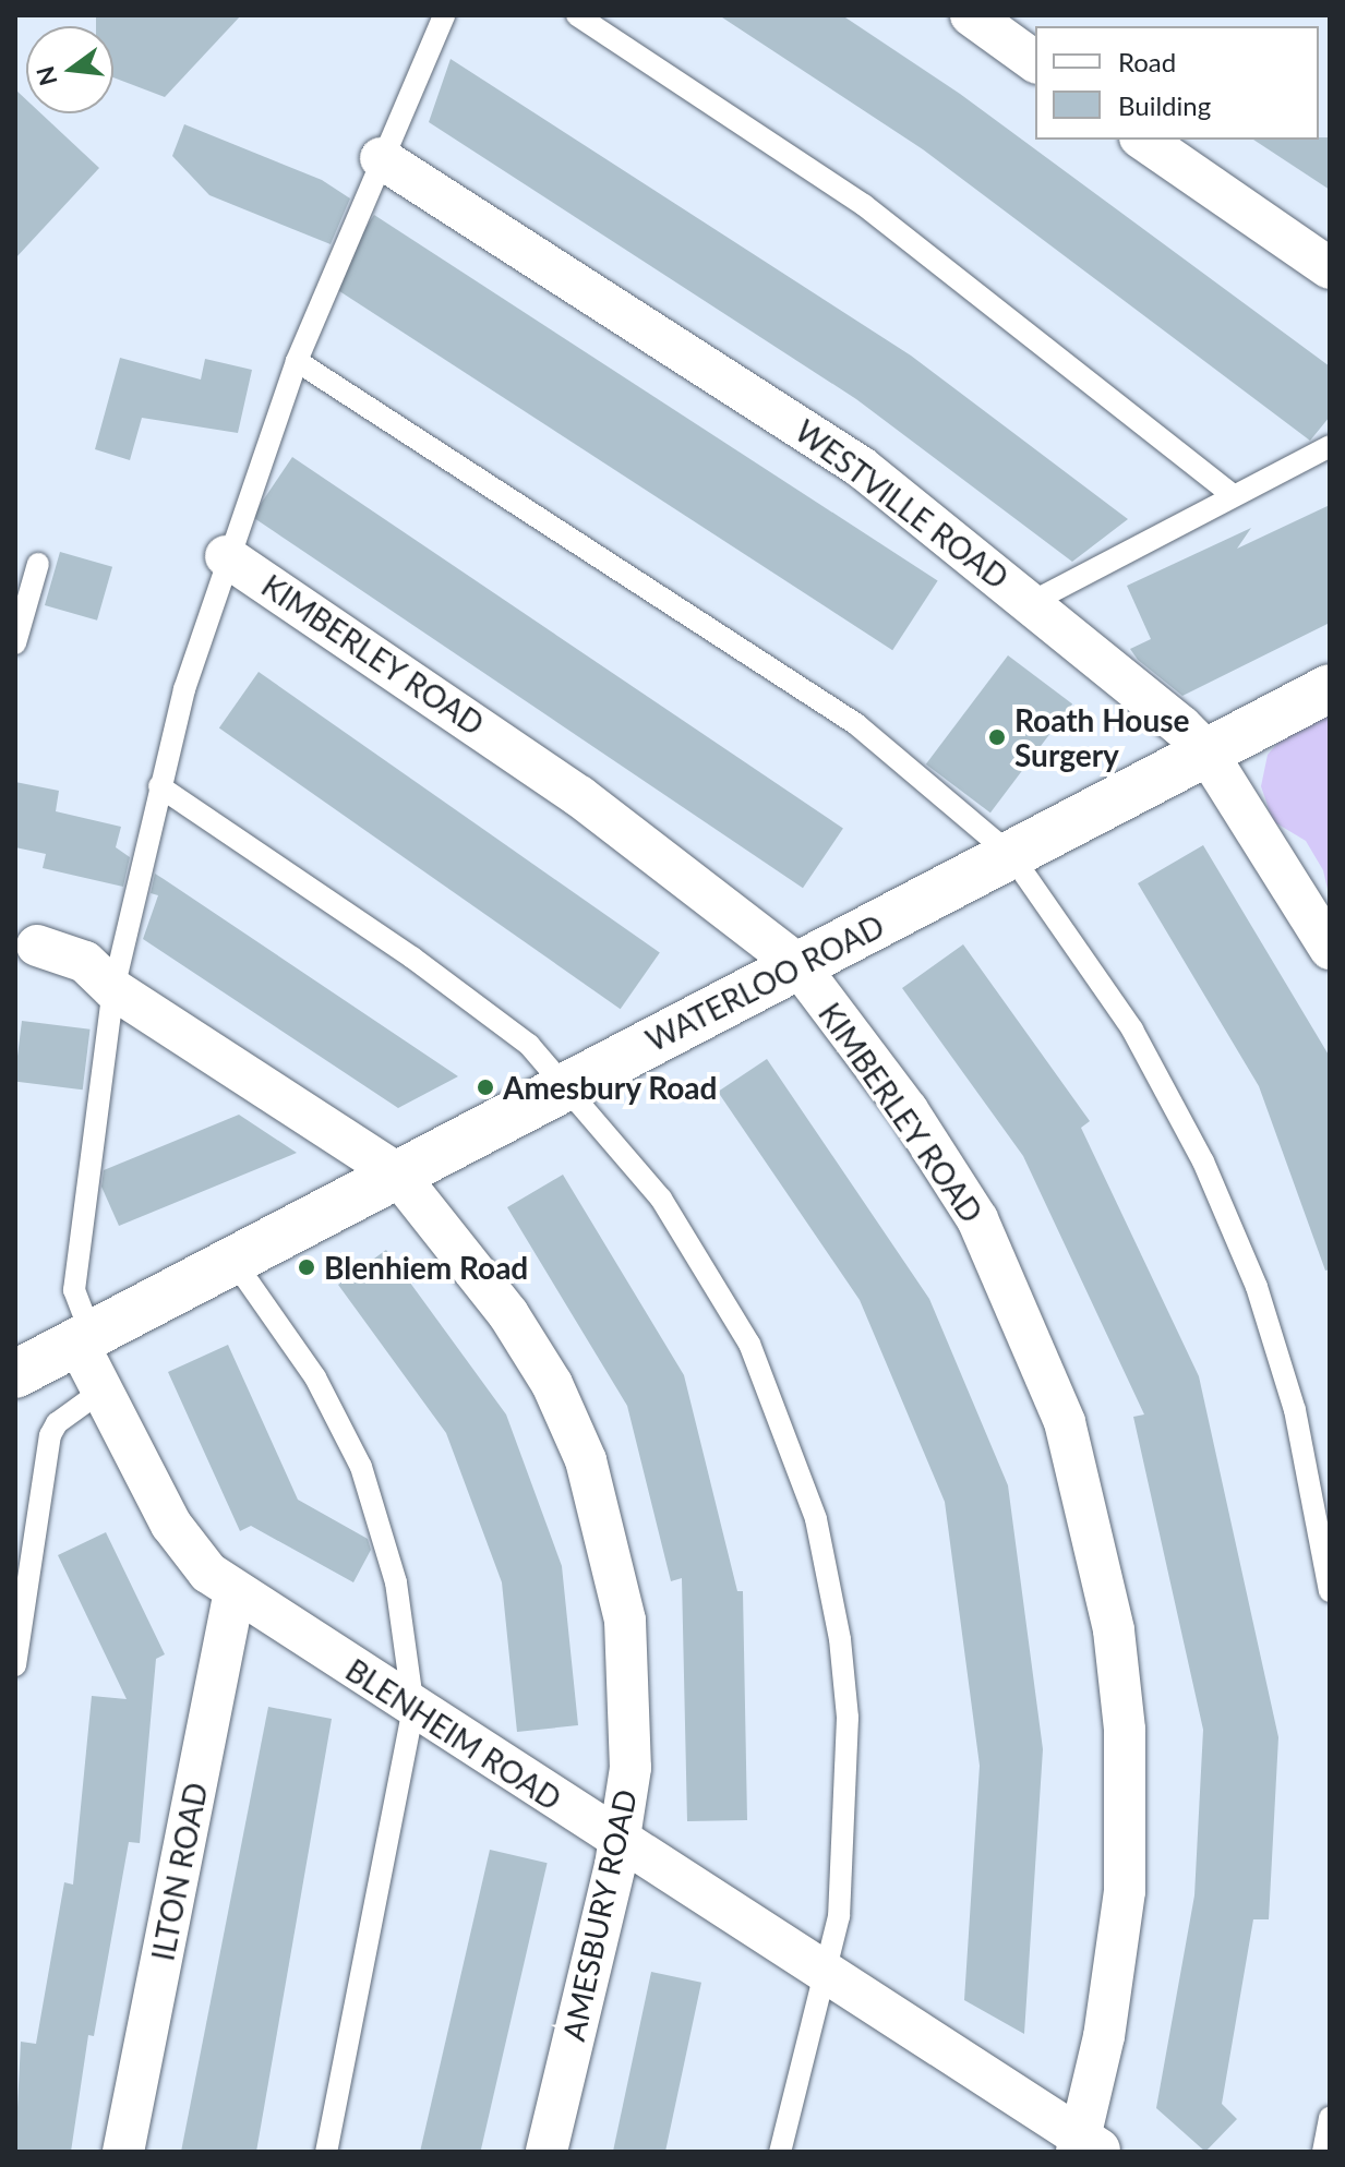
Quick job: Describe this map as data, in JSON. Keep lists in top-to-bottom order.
{
  "streets": {
    "street": [
      "WESTVILLE ROAD",
      "KIMBERLEY ROAD",
      "WATERLOO ROAD",
      "BLENHEIM ROAD",
      "ILTON ROAD",
      "AMESBURY ROAD"
    ]
  },
  "crossings": [
    ["WESTVILLE ROAD", "WATERLOO ROAD"],
    ["KIMBERLEY ROAD", "WATERLOO ROAD"],
    ["KIMBERLEY ROAD", "BLENHEIM ROAD"],
    ["WATERLOO ROAD", "BLENHEIM ROAD"],
    ["WATERLOO ROAD", "AMESBURY ROAD"],
    ["BLENHEIM ROAD", "ILTON ROAD"],
    ["BLENHEIM ROAD", "AMESBURY ROAD"]
  ],
  "places": ["Roath House Surgery", "Amesbury Road", "Blenhiem Road"],
  "legend": ["Road", "Building"],
  "north": "left"
}
